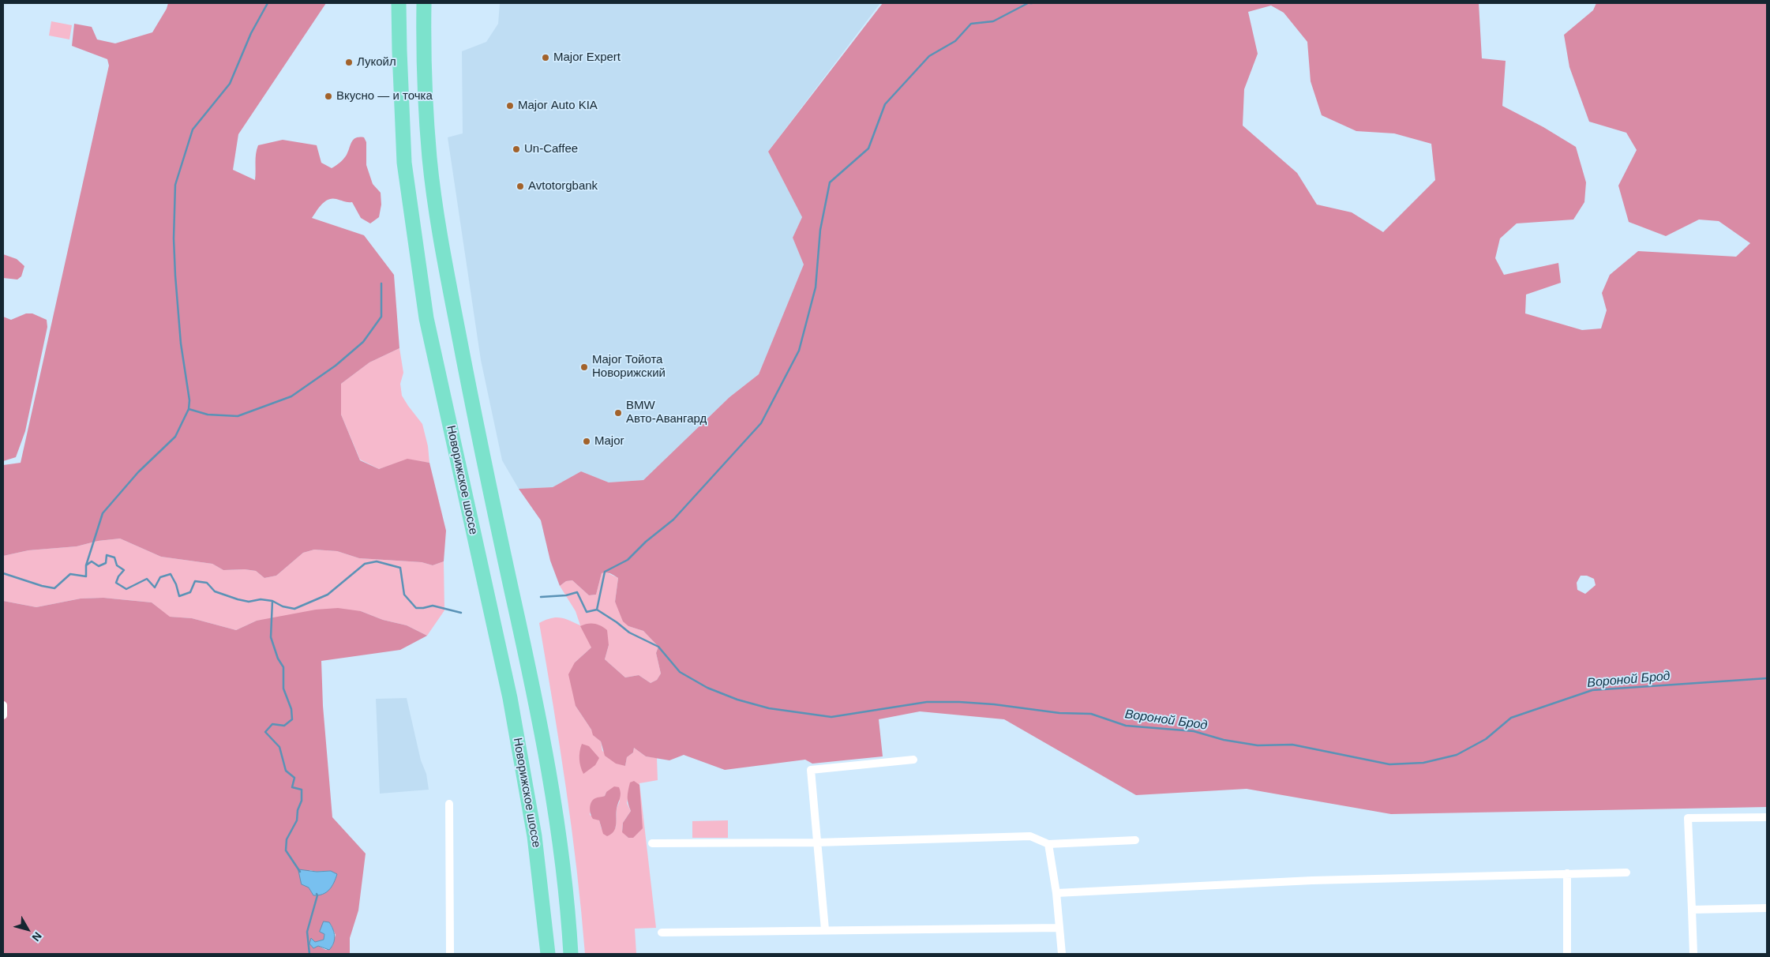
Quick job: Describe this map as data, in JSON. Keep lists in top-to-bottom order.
{
  "streets": {
    "highway": ["Новорижское шоссе"]
  },
  "water": ["Вороной Брод"],
  "places": [
    "Major Expert",
    "Лукойл",
    "Вкусно — и точка",
    "Major Auto KIA",
    "Un-Caffee",
    "Avtotorgbank",
    "Major Тойота Новорижский",
    "BMW Авто-Авангард",
    "Major"
  ],
  "north": "bottom right"
}
